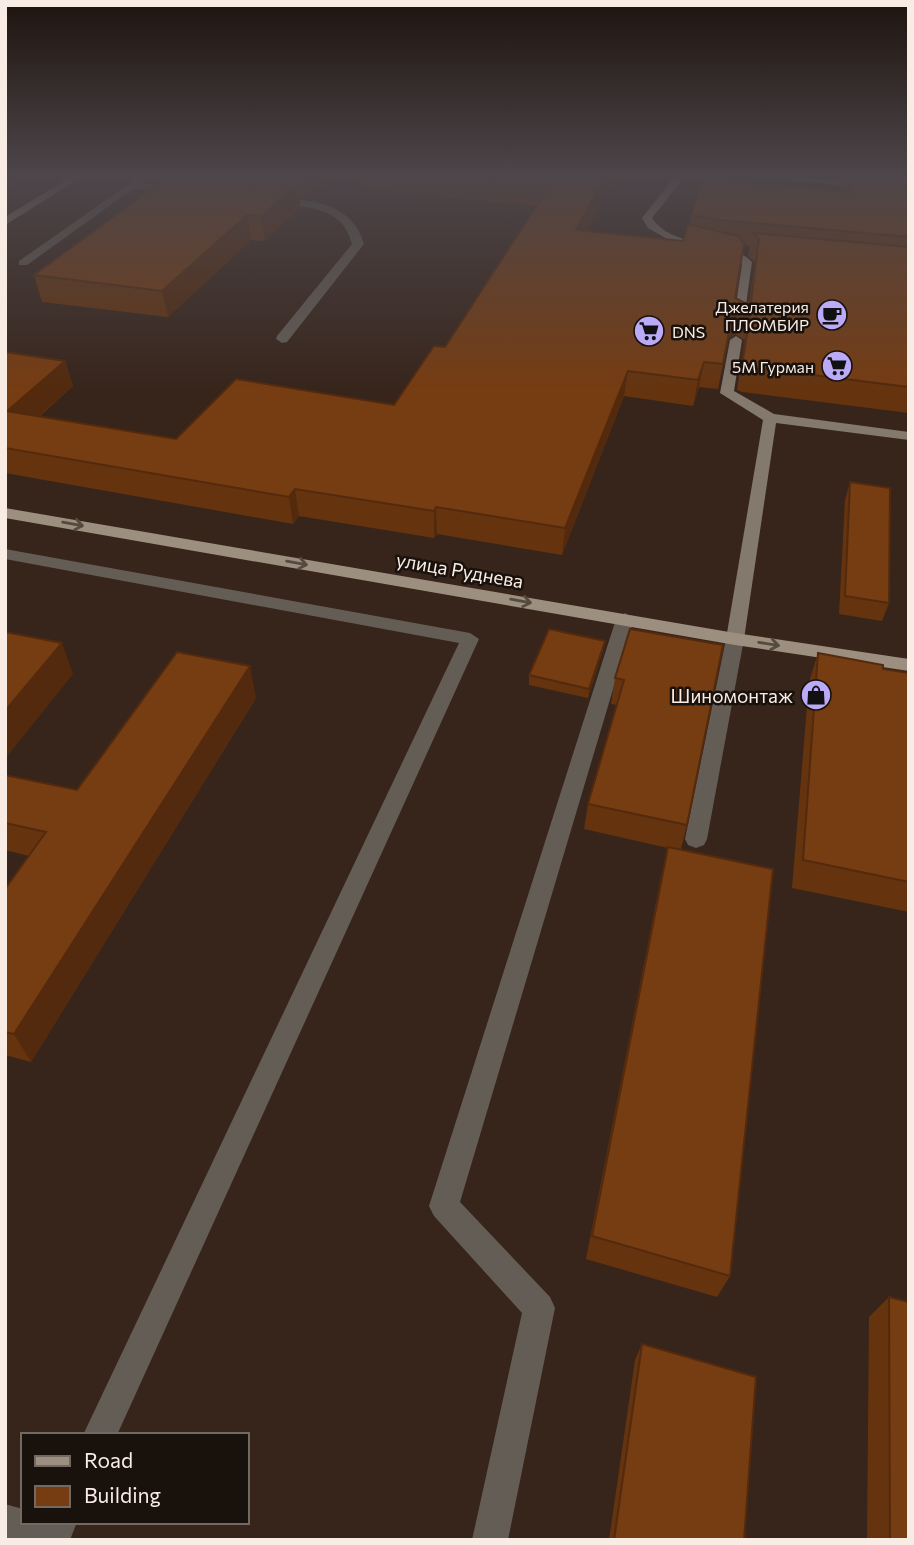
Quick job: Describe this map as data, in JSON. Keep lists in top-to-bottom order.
{
  "streets": {
    "main road": ["улица Руднева"]
  },
  "one_way": ["улица Руднева"],
  "places": {
    "cafe": ["Джелатерия ПЛОМБИР"],
    "supermarket": ["DNS", "5М Гурман"],
    "shop": ["Шиномонтаж"]
  },
  "legend": ["Road", "Building"]
}
